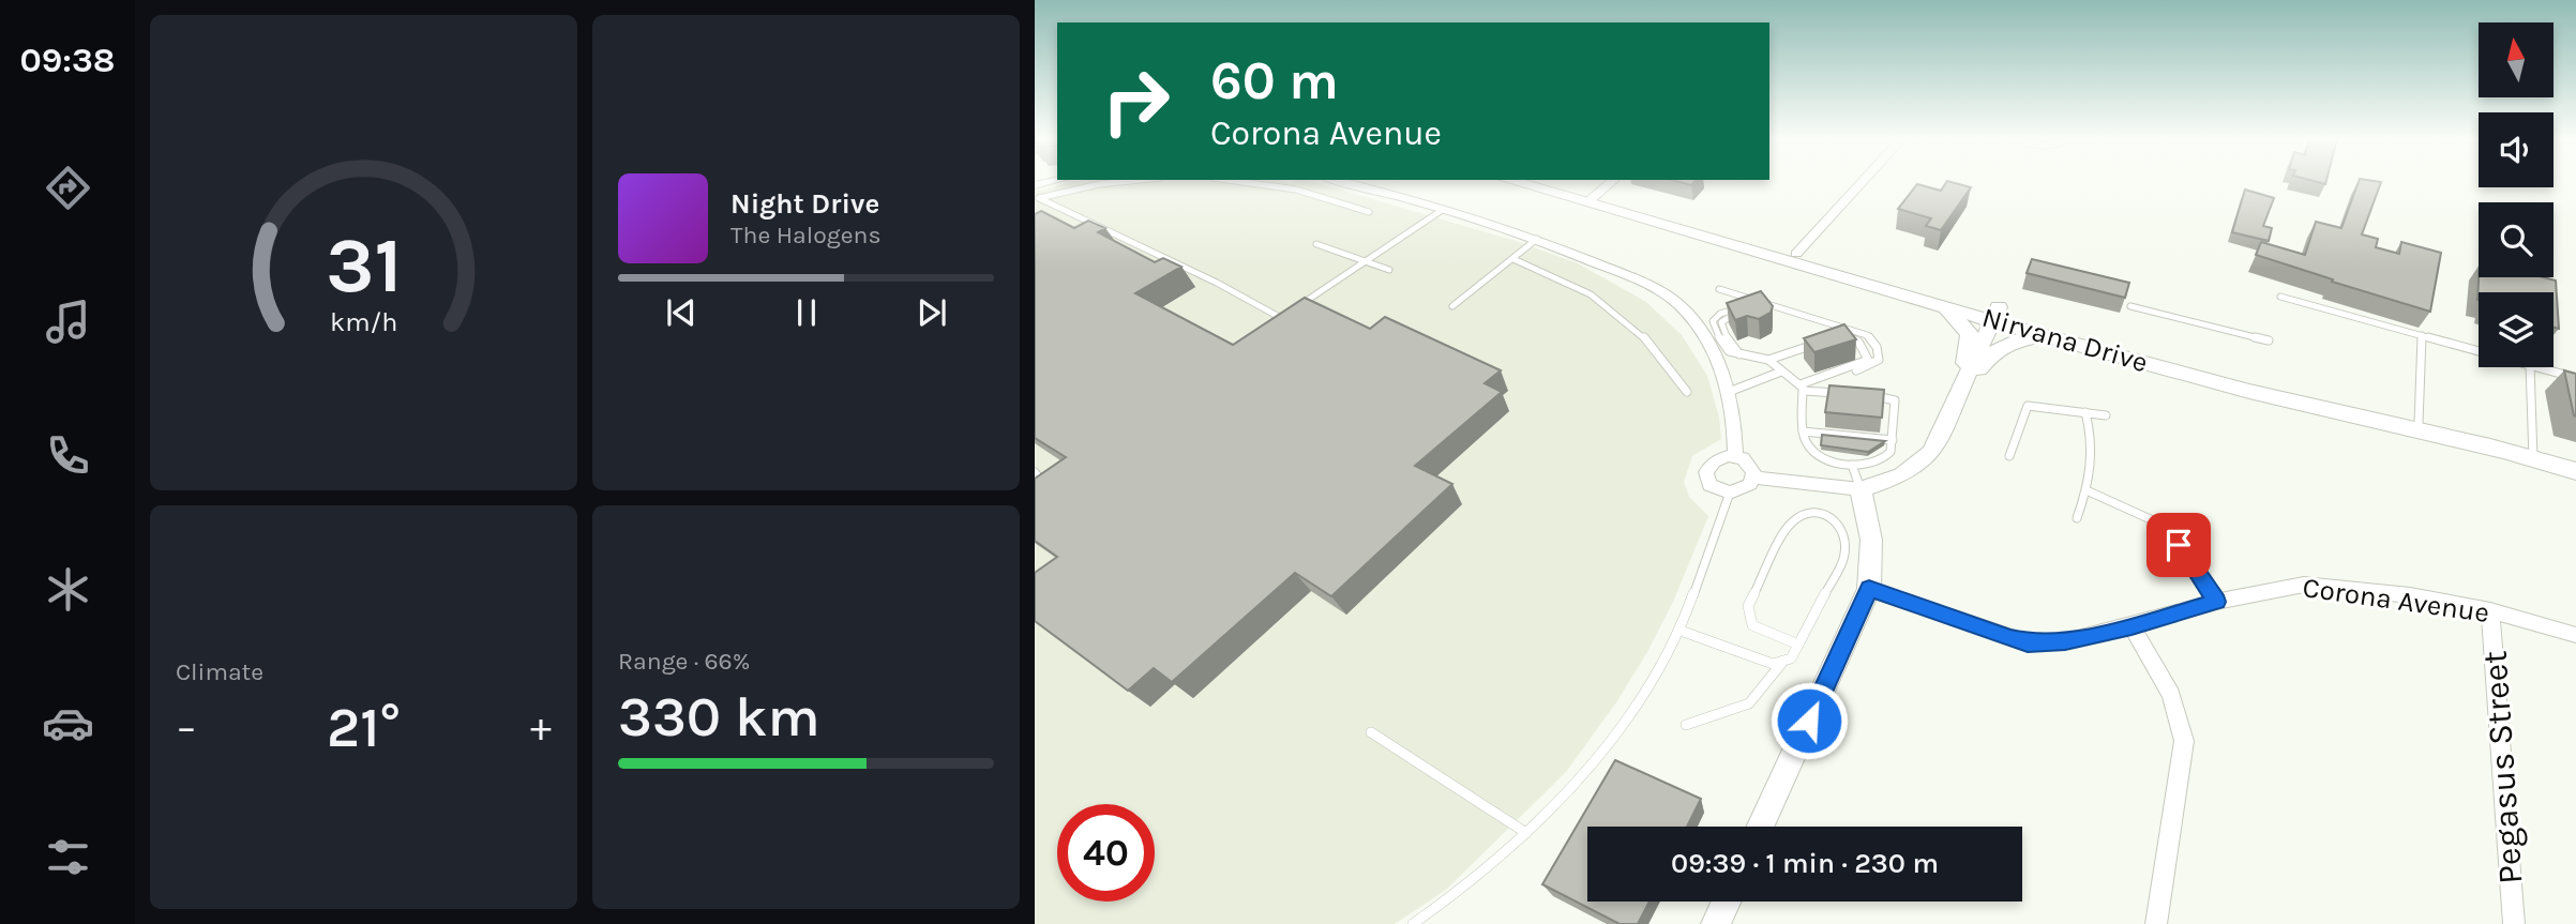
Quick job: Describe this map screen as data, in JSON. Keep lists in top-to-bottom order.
{
  "streets": {
    "main road": ["Nirvana Drive"],
    "street": ["Corona Avenue", "Pegasus Street"]
  },
  "crossings": [
    ["Corona Avenue", "Pegasus Street"]
  ],
  "north": "top",
  "page": {
    "tabs": "09:38",
    "turn": ["60 m", "Corona Avenue"],
    "song": ["Night Drive", "The Halogens"],
    "tile": [
      "Climate",
      ["Range · 66%", "330 km"]
    ],
    "heat": ["−", "21°", "+"],
    "limit": "40",
    "trip": "09:39 · 1 min · 230 m",
    "gauge": ["31", "km/h"]
  }
}
